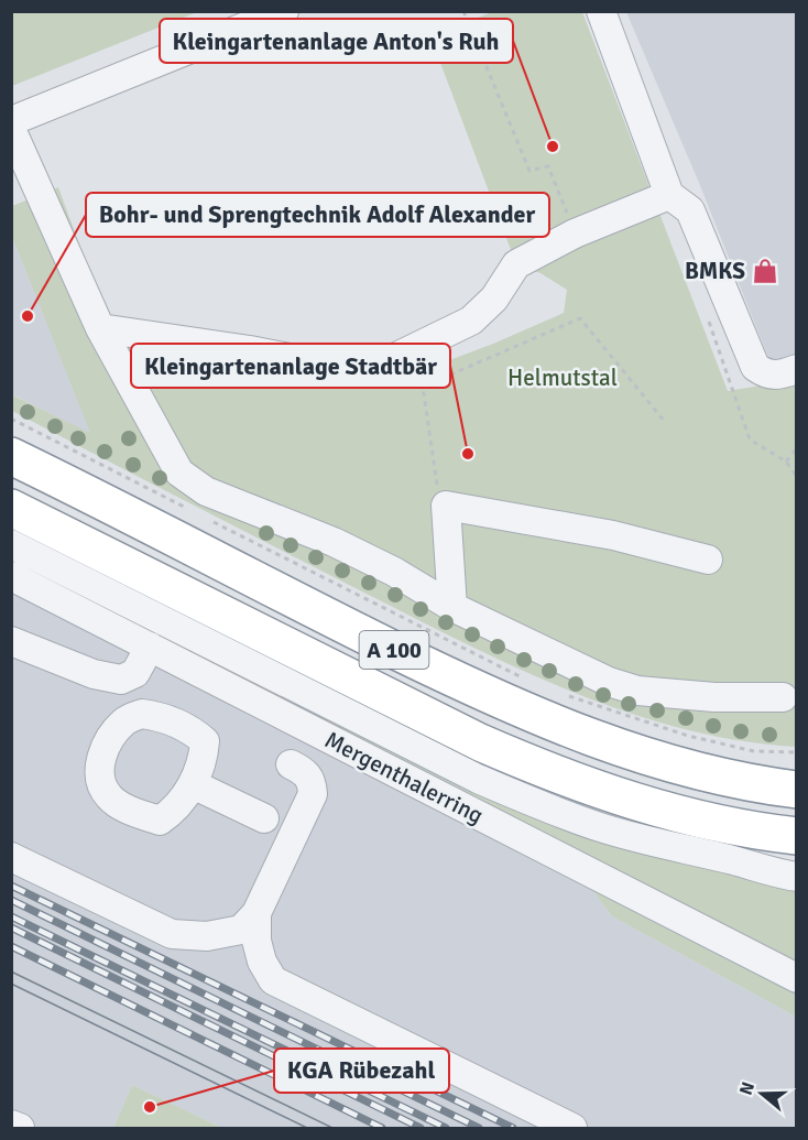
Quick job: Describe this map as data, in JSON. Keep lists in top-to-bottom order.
{
  "streets": {
    "highway": ["A 100"],
    "street": ["Mergenthalerring"]
  },
  "parks": ["Helmutstal"],
  "places": {
    "other": [
      "Kleingartenanlage Anton's Ruh",
      "Bohr- und Sprengtechnik Adolf Alexander",
      "Kleingartenanlage Stadtbär",
      "KGA Rübezahl"
    ],
    "shop": ["BMKS"]
  },
  "north": "left"
}
